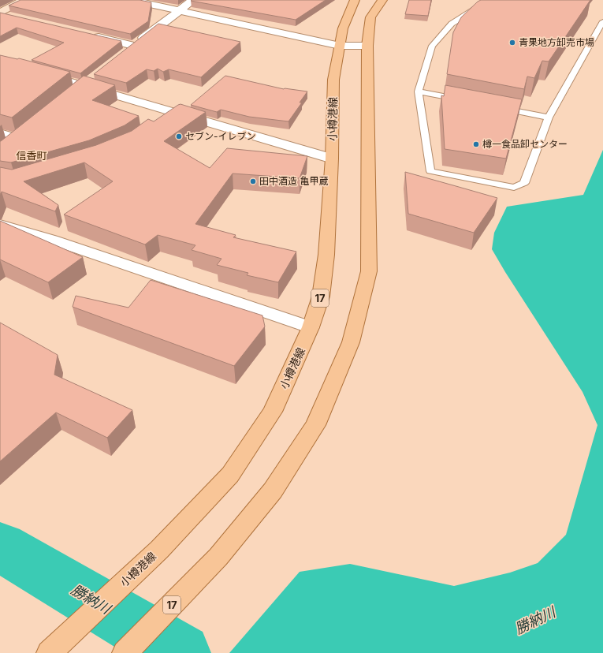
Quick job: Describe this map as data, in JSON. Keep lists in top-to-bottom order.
{
  "streets": {
    "main road": ["小樽港線", "17"]
  },
  "districts": ["信香町"],
  "water": ["勝納川"],
  "places": [
    "青果地方卸売市場",
    "セブン-イレブン",
    "樽一食品卸センター",
    "田中酒造 亀甲蔵"
  ]
}
